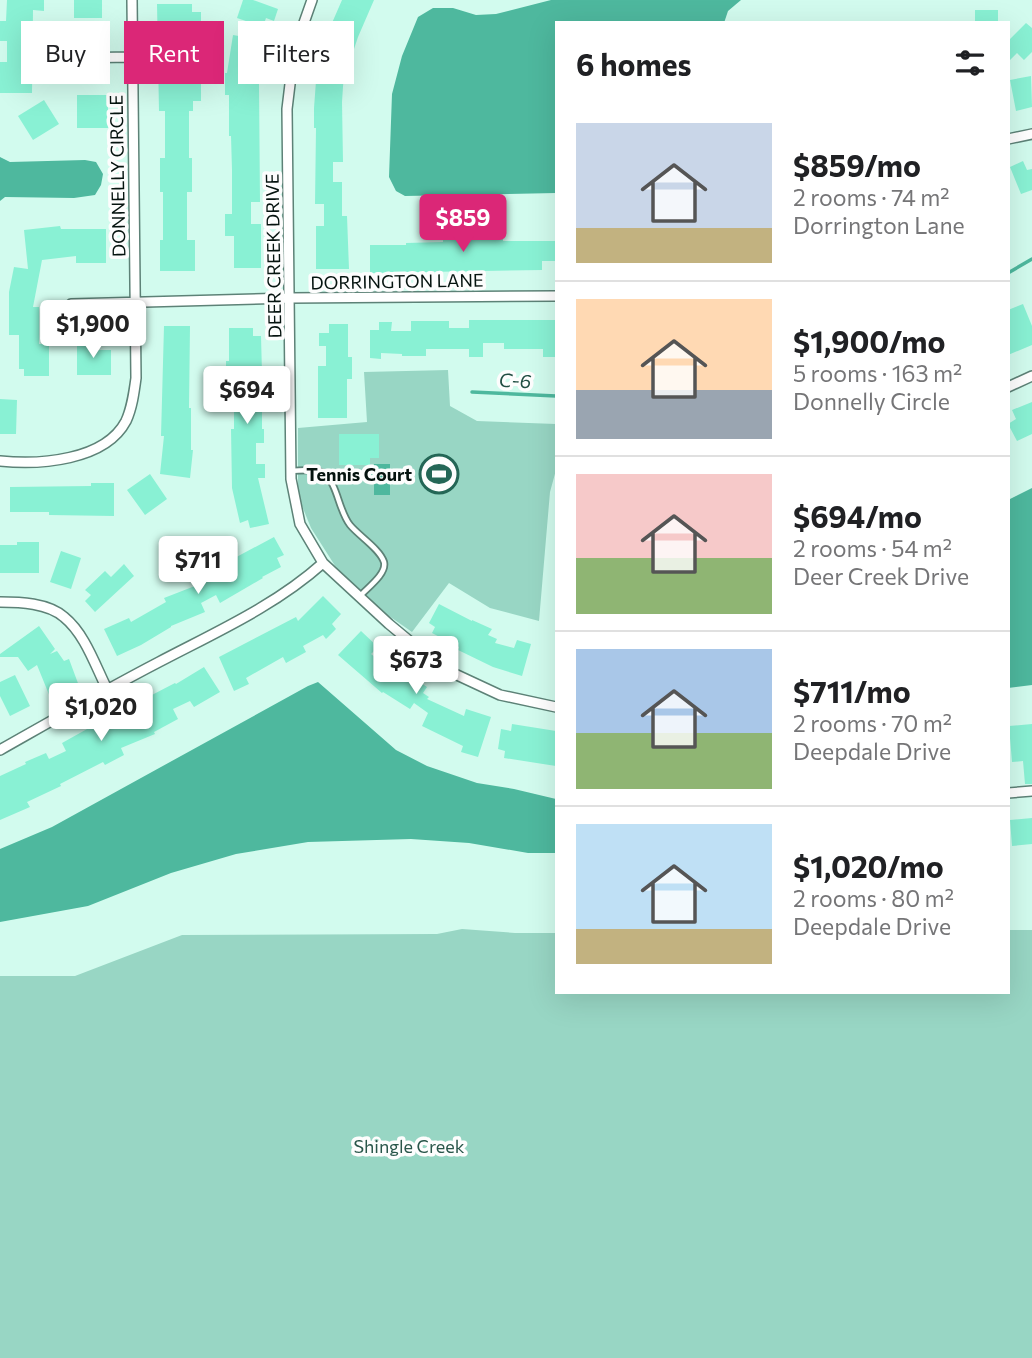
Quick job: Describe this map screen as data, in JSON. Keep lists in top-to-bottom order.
{
  "streets": {
    "street": ["DONNELLY CIRCLE", "DEER CREEK DRIVE", "DORRINGTON LANE"]
  },
  "crossings": [
    ["DONNELLY CIRCLE", "DORRINGTON LANE"],
    ["DEER CREEK DRIVE", "DORRINGTON LANE"]
  ],
  "water": ["C-6"],
  "parks": ["Shingle Creek"],
  "places": {
    "sports": ["Tennis Court"]
  },
  "page": {
    "chip": ["Buy", "Rent", "Filters"],
    "heading": "6 homes",
    "list": [
      {
        "name": "$859/mo",
        "note": "2 rooms · 74 m² · Dorrington Lane"
      },
      {
        "name": "$1,900/mo",
        "note": "5 rooms · 163 m² · Donnelly Circle"
      },
      {
        "name": "$694/mo",
        "note": "2 rooms · 54 m² · Deer Creek Drive"
      },
      {
        "name": "$711/mo",
        "note": "2 rooms · 70 m² · Deepdale Drive"
      },
      {
        "name": "$1,020/mo",
        "note": "2 rooms · 80 m² · Deepdale Drive"
      }
    ],
    "price": [
      "$859",
      "$1,900",
      "$694",
      "$711",
      "$673",
      "$1,020"
    ]
  }
}
